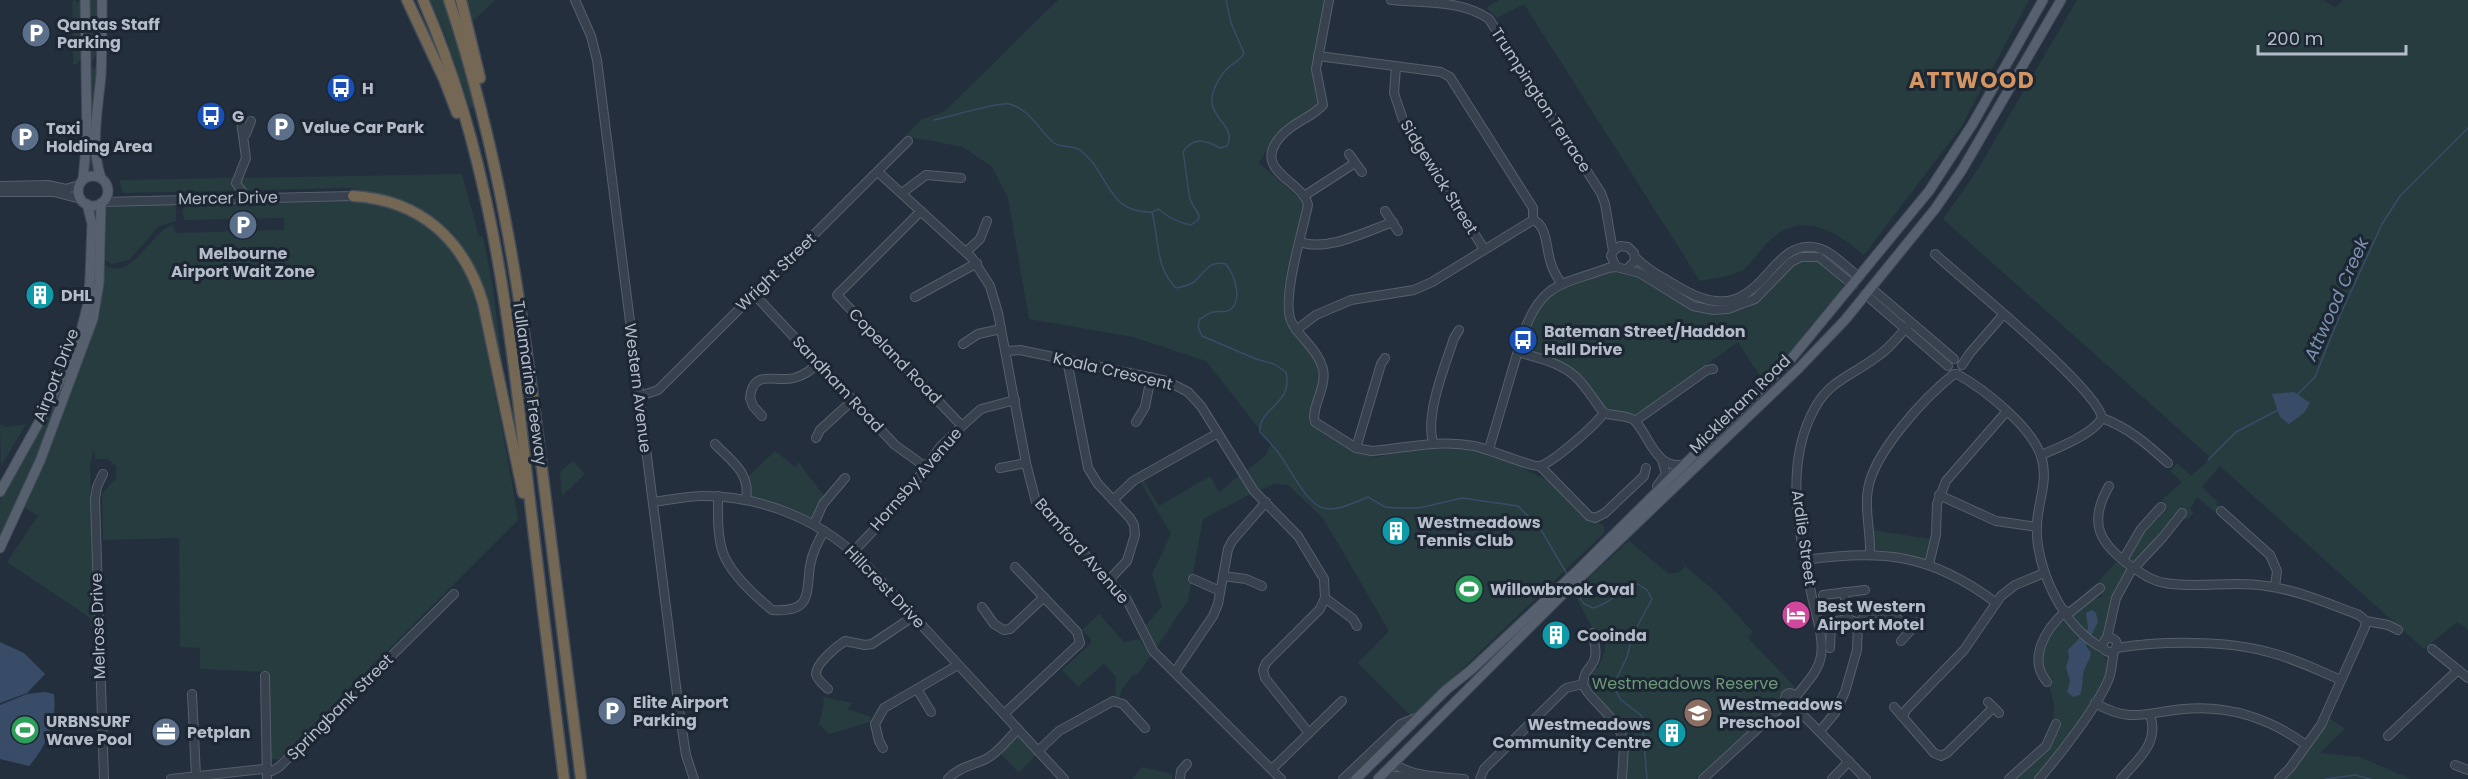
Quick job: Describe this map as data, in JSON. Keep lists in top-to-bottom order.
{
  "streets": {
    "highway": ["Tullamarine Freeway"],
    "main road": ["Airport Drive", "Mickleham Road"],
    "street": [
      "Trumpington Terrace",
      "Sidgewick Street",
      "Mercer Drive",
      "Wright Street",
      "Copeland Road",
      "Koala Crescent",
      "Sandham Road",
      "Western Avenue",
      "Hornsby Avenue",
      "Ardlie Street",
      "Bamford Avenue",
      "Hillcrest Drive",
      "Melrose Drive",
      "Springbank Street"
    ]
  },
  "crossings": [
    ["Mercer Drive", "Airport Drive"],
    ["Wright Street", "Sandham Road"],
    ["Wright Street", "Western Avenue"],
    ["Wright Street", "Bamford Avenue"],
    ["Copeland Road", "Hornsby Avenue"],
    ["Copeland Road", "Bamford Avenue"],
    ["Koala Crescent", "Bamford Avenue"],
    ["Sandham Road", "Hornsby Avenue"],
    ["Western Avenue", "Hillcrest Drive"],
    ["Hornsby Avenue", "Bamford Avenue"],
    ["Hornsby Avenue", "Hillcrest Drive"]
  ],
  "districts": ["ATTWOOD"],
  "water": ["Attwood Creek"],
  "parks": ["Westmeadows Reserve"],
  "places": {
    "parking": [
      "Qantas Staff Parking",
      "Value Car Park",
      "Taxi Holding Area",
      "Melbourne Airport Wait Zone",
      "Elite Airport Parking"
    ],
    "bus stop": ["H", "G", "Bateman Street/Haddon Hall Drive"],
    "building": [
      "DHL",
      "Westmeadows Tennis Club",
      "Cooinda",
      "Westmeadows Community Centre"
    ],
    "sports": ["Willowbrook Oval", "URBNSURF Wave Pool"],
    "hotel": ["Best Western Airport Motel"],
    "school or university": ["Westmeadows Preschool"],
    "office": ["Petplan"]
  },
  "scale_bar": "200 m"
}
